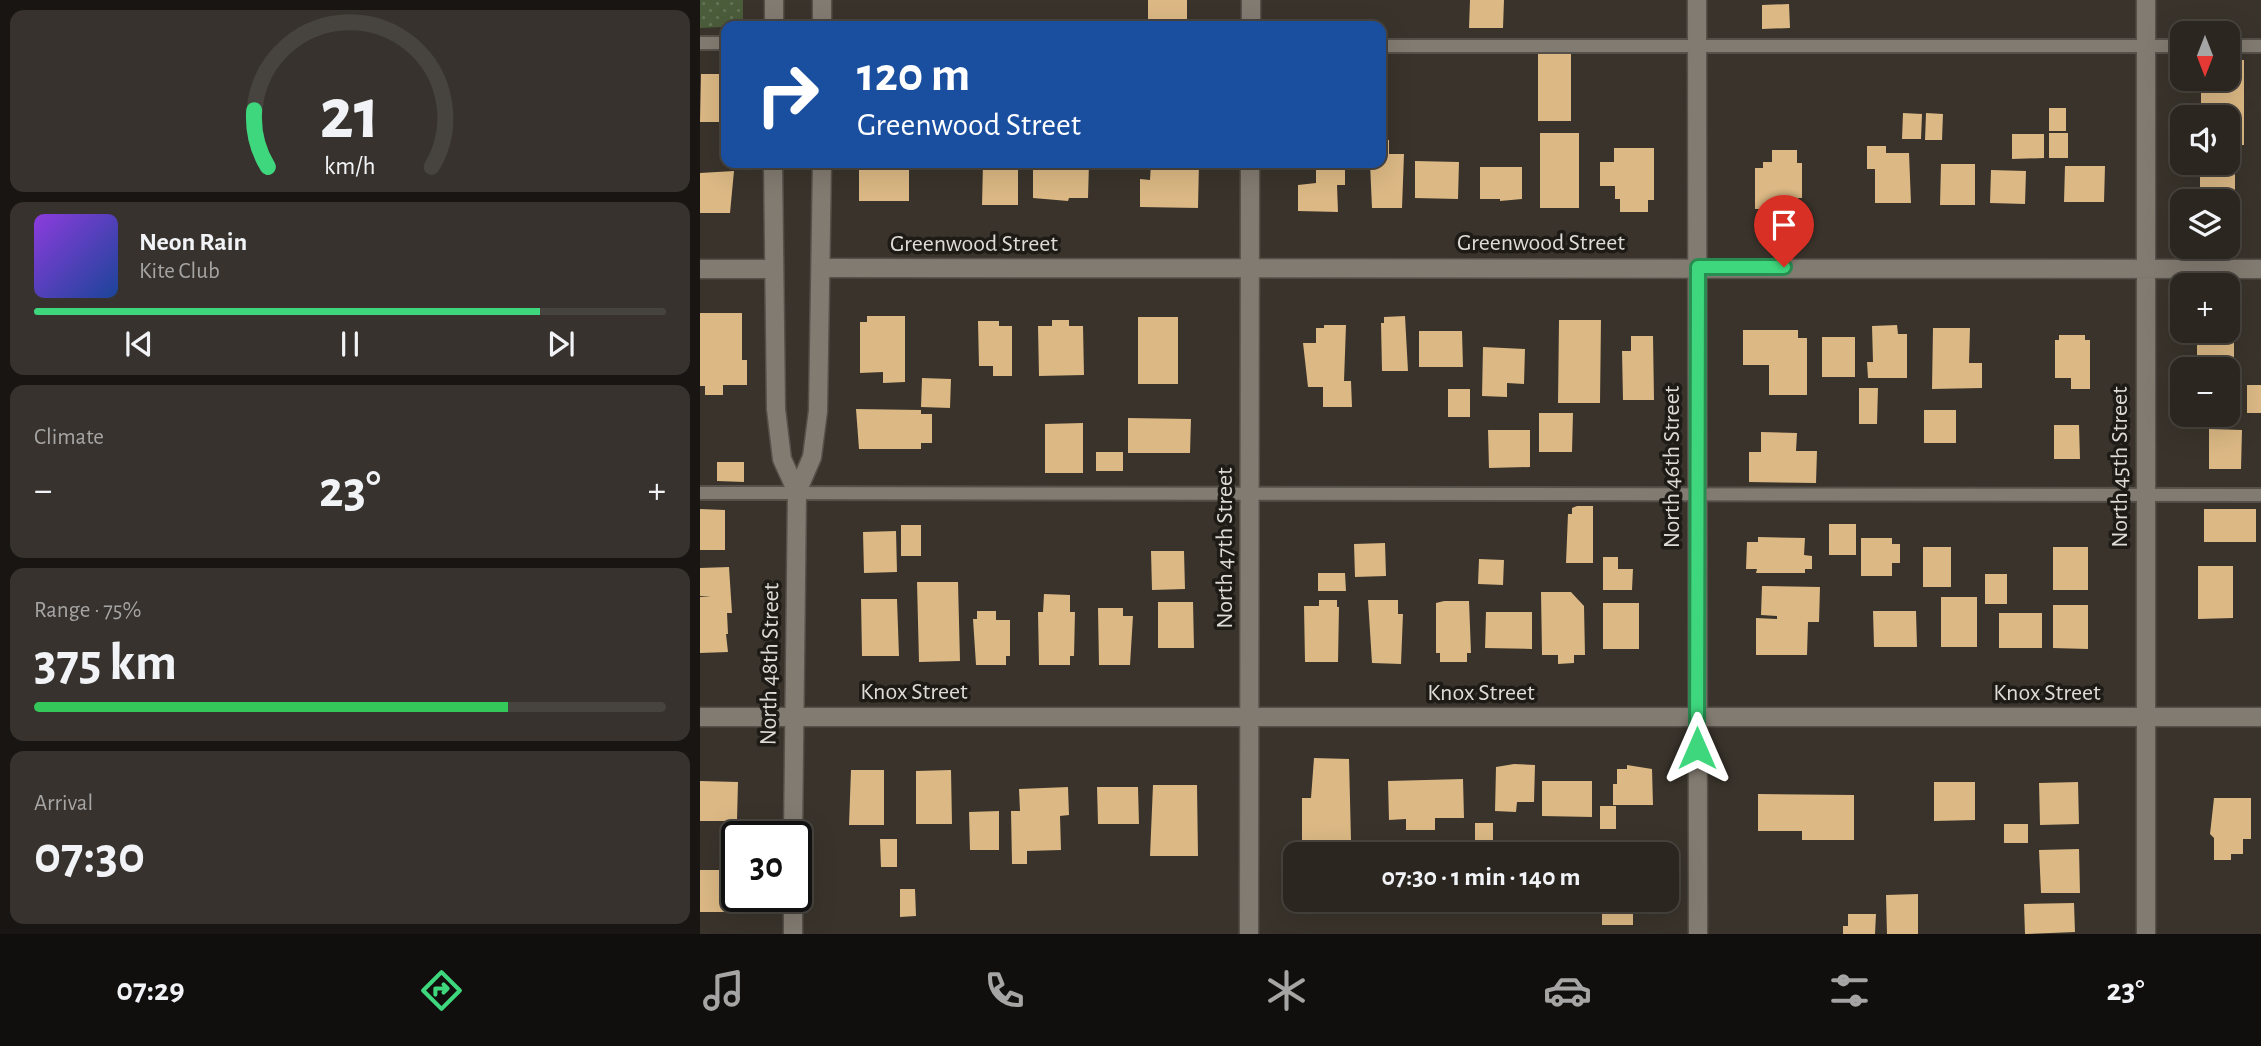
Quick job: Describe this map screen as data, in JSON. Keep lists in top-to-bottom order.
{
  "streets": {
    "street": [
      "Greenwood Street",
      "North 46th Street",
      "North 45th Street",
      "North 47th Street",
      "North 48th Street",
      "Knox Street"
    ]
  },
  "crossings": [
    ["Greenwood Street", "North 46th Street"],
    ["Greenwood Street", "North 45th Street"],
    ["Greenwood Street", "North 47th Street"],
    ["Greenwood Street", "North 48th Street"],
    ["North 46th Street", "Knox Street"],
    ["North 45th Street", "Knox Street"],
    ["North 47th Street", "Knox Street"],
    ["North 48th Street", "Knox Street"]
  ],
  "north": "bottom",
  "page": {
    "map_buttons": ["+", "−"],
    "turn": ["120 m", "Greenwood Street"],
    "song": ["Neon Rain", "Kite Club"],
    "tile": [
      "Climate",
      ["Range · 75%", "375 km"],
      ["Arrival", "07:30"]
    ],
    "heat": ["−", "23°", "+"],
    "limit": "30",
    "trip": "07:30 · 1 min · 140 m",
    "tabs": ["07:29", "23°"],
    "gauge": ["21", "km/h"]
  }
}
